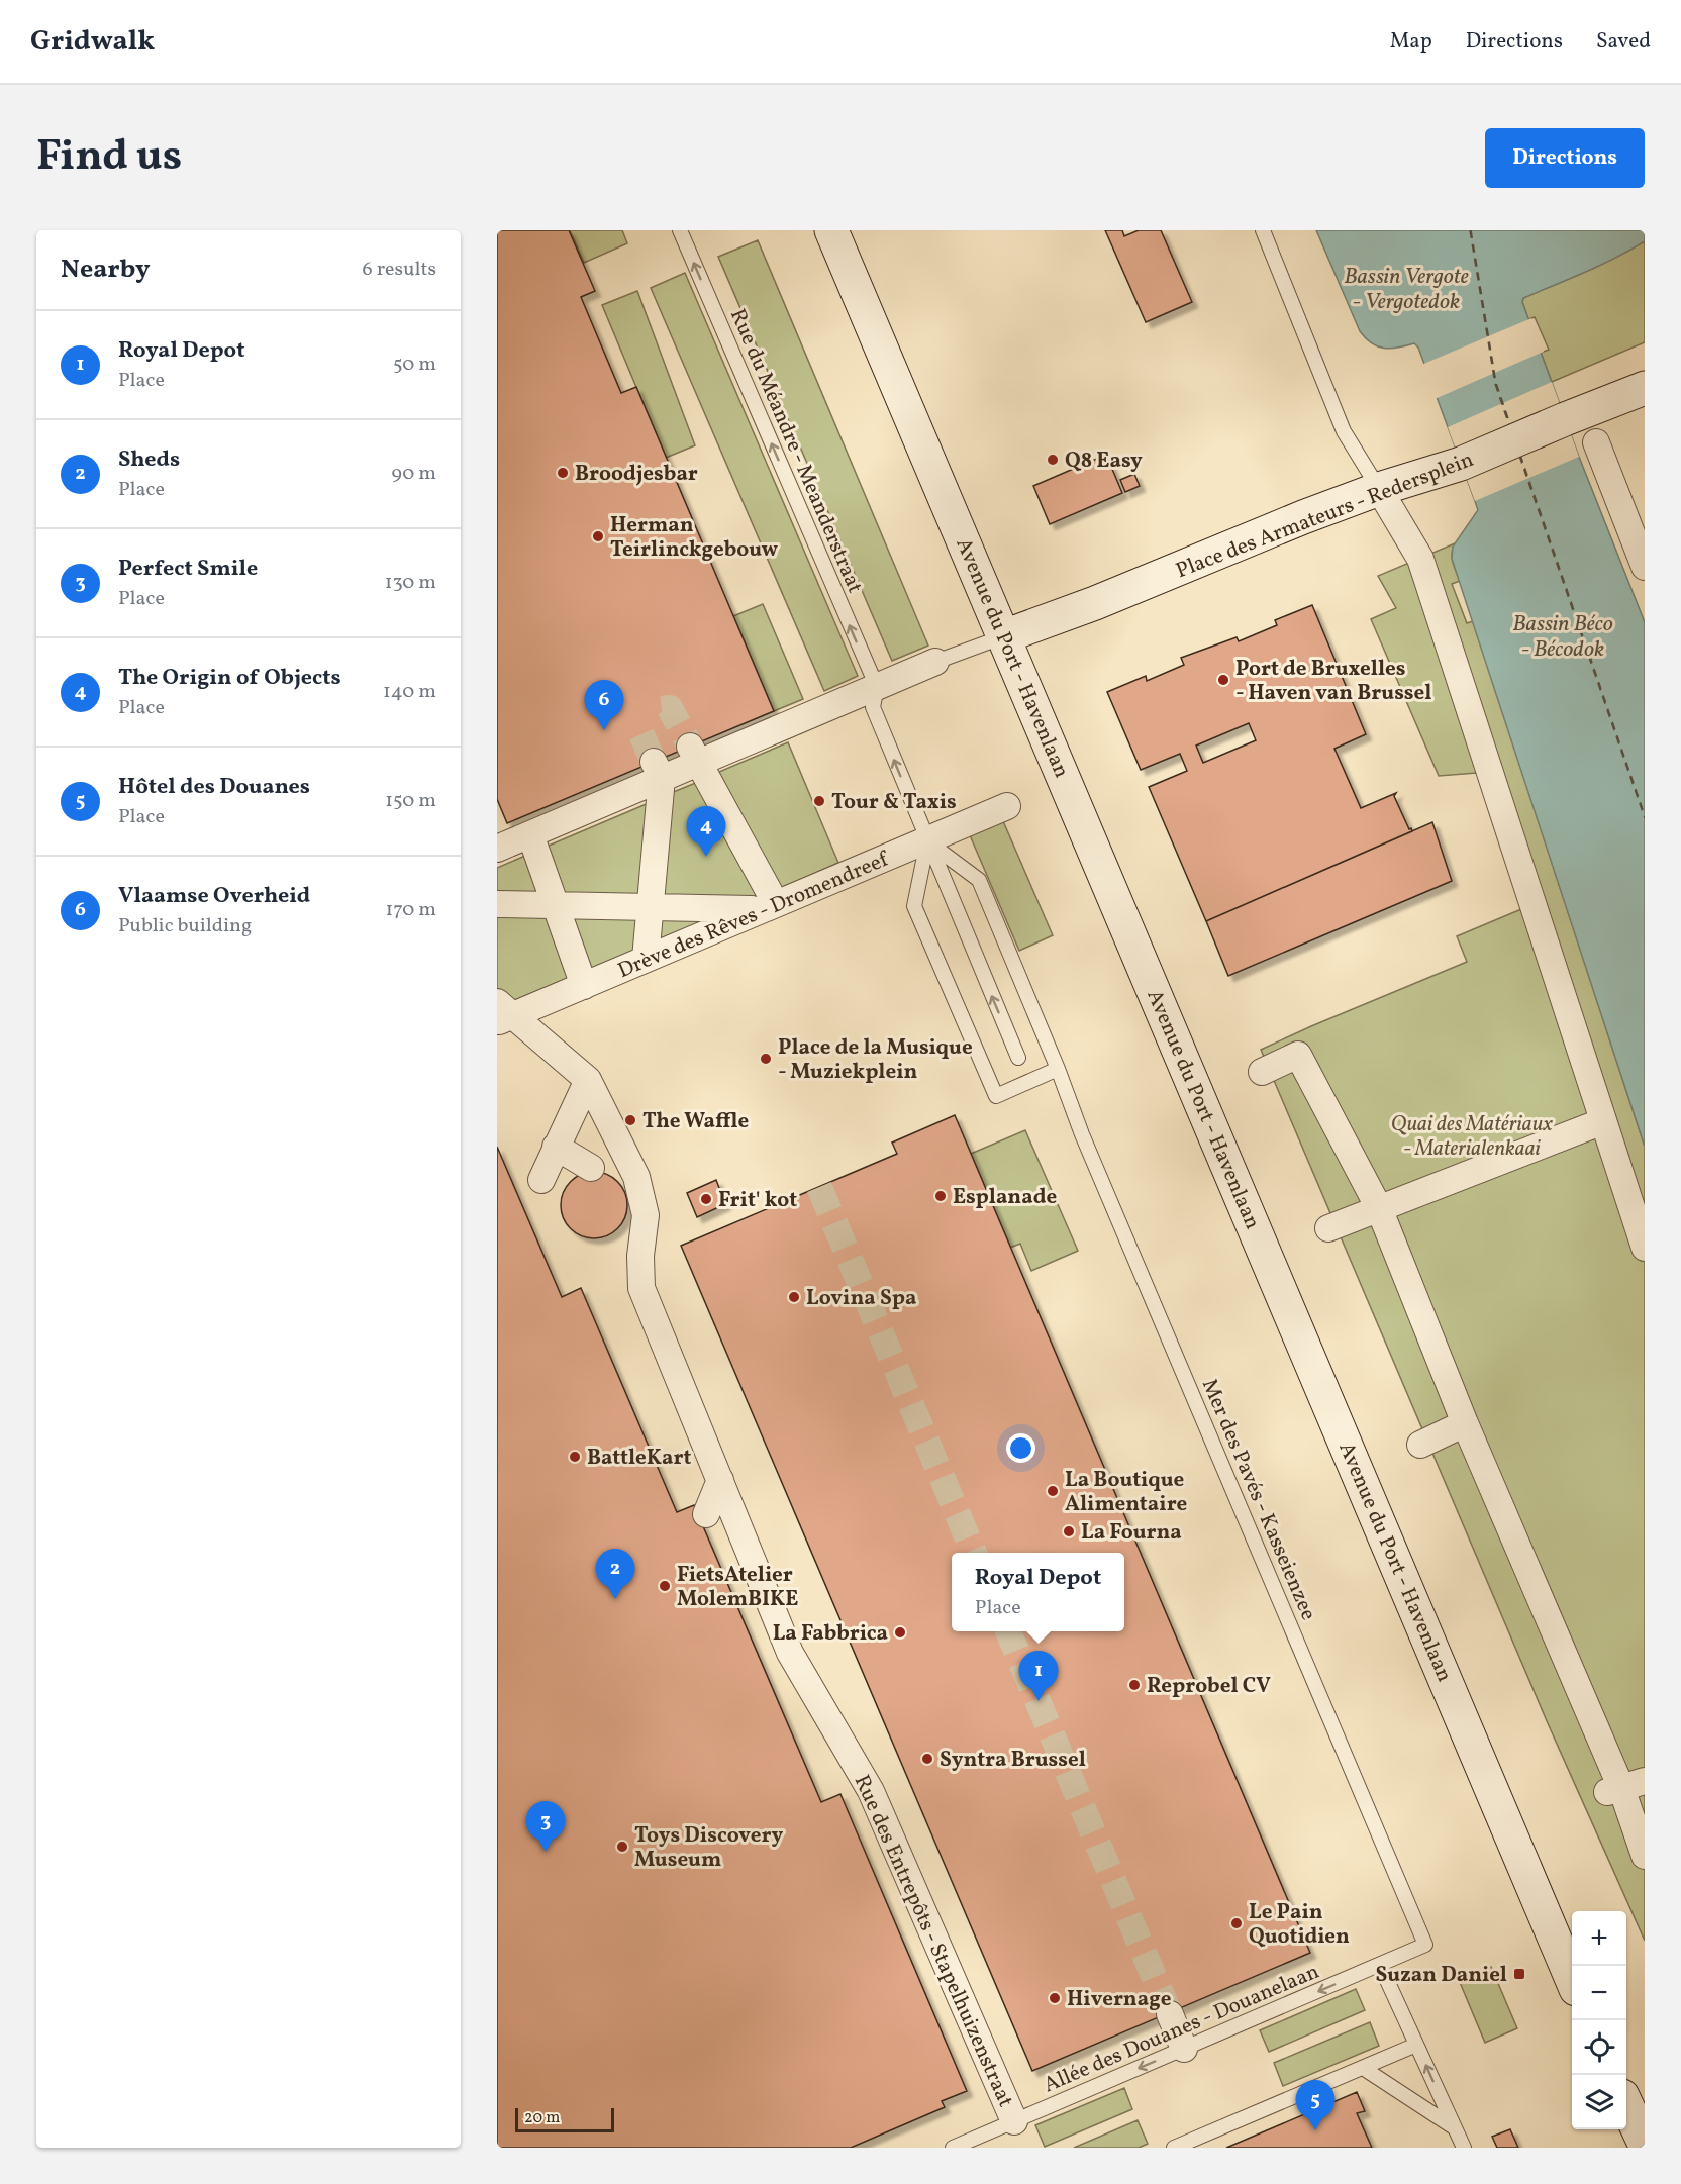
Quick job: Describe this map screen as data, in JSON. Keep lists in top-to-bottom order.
{
  "streets": {
    "street": [
      "Place des Armateurs - Redersplein",
      "Avenue du Port - Havenlaan",
      "Drève des Rêves - Dromendreef",
      "Rue des Entrepôts - Stapelhuizenstraat"
    ],
    "lane": ["Rue du Méandre - Meanderstraat", "Mer des Pavés - Kasseienzee", "Allée des Douanes - Douanelaan"]
  },
  "crossings": [
    ["Place des Armateurs - Redersplein", "Avenue du Port - Havenlaan"],
    ["Drève des Rêves - Dromendreef", "Mer des Pavés - Kasseienzee"],
    ["Drève des Rêves - Dromendreef", "Rue des Entrepôts - Stapelhuizenstraat"],
    ["Mer des Pavés - Kasseienzee", "Allée des Douanes - Douanelaan"],
    ["Rue des Entrepôts - Stapelhuizenstraat", "Allée des Douanes - Douanelaan"]
  ],
  "one_way": ["Rue du Méandre - Meanderstraat"],
  "water": ["Bassin Vergote - Vergotedok", "Bassin Béco - Bécodok"],
  "parks": ["Quai des Matériaux - Materialenkaai"],
  "places": {
    "other": [
      "Q8 Easy",
      "Broodjesbar",
      "Herman Teirlinckgebouw",
      "Port de Bruxelles - Haven van Brussel",
      "Tour & Taxis",
      "Place de la Musique - Muziekplein",
      "The Waffle",
      "Esplanade",
      "Frit' kot",
      "Lovina Spa",
      "BattleKart",
      "La Boutique Alimentaire",
      "La Fourna",
      "FietsAtelier MolemBIKE",
      "La Fabbrica",
      "Reprobel CV",
      "Syntra Brussel",
      "Toys Discovery Museum",
      "Le Pain Quotidien",
      "Hivernage"
    ],
    "transit": ["Suzan Daniel"]
  },
  "scale_bar": "20 m",
  "page": {
    "header": "Gridwalk",
    "nav": ["Map", "Directions", "Saved"],
    "title": "Find us",
    "buttons": "Directions",
    "heading": ["Nearby", "6 results"],
    "list": [
      {
        "mark": "1",
        "name": "Royal Depot",
        "note": "Place",
        "value": "50 m"
      },
      {
        "mark": "2",
        "name": "Sheds",
        "note": "Place",
        "value": "90 m"
      },
      {
        "mark": "3",
        "name": "Perfect Smile",
        "note": "Place",
        "value": "130 m"
      },
      {
        "mark": "4",
        "name": "The Origin of Objects",
        "note": "Place",
        "value": "140 m"
      },
      {
        "mark": "5",
        "name": "Hôtel des Douanes",
        "note": "Place",
        "value": "150 m"
      },
      {
        "mark": "6",
        "name": "Vlaamse Overheid",
        "note": "Public building",
        "value": "170 m"
      }
    ],
    "pins": [
      "6",
      "4",
      "2",
      "1",
      "3",
      "5"
    ],
    "popup": ["Royal Depot", "Place"],
    "map_buttons": ["+", "−"],
    "scale": "20 m"
  }
}
